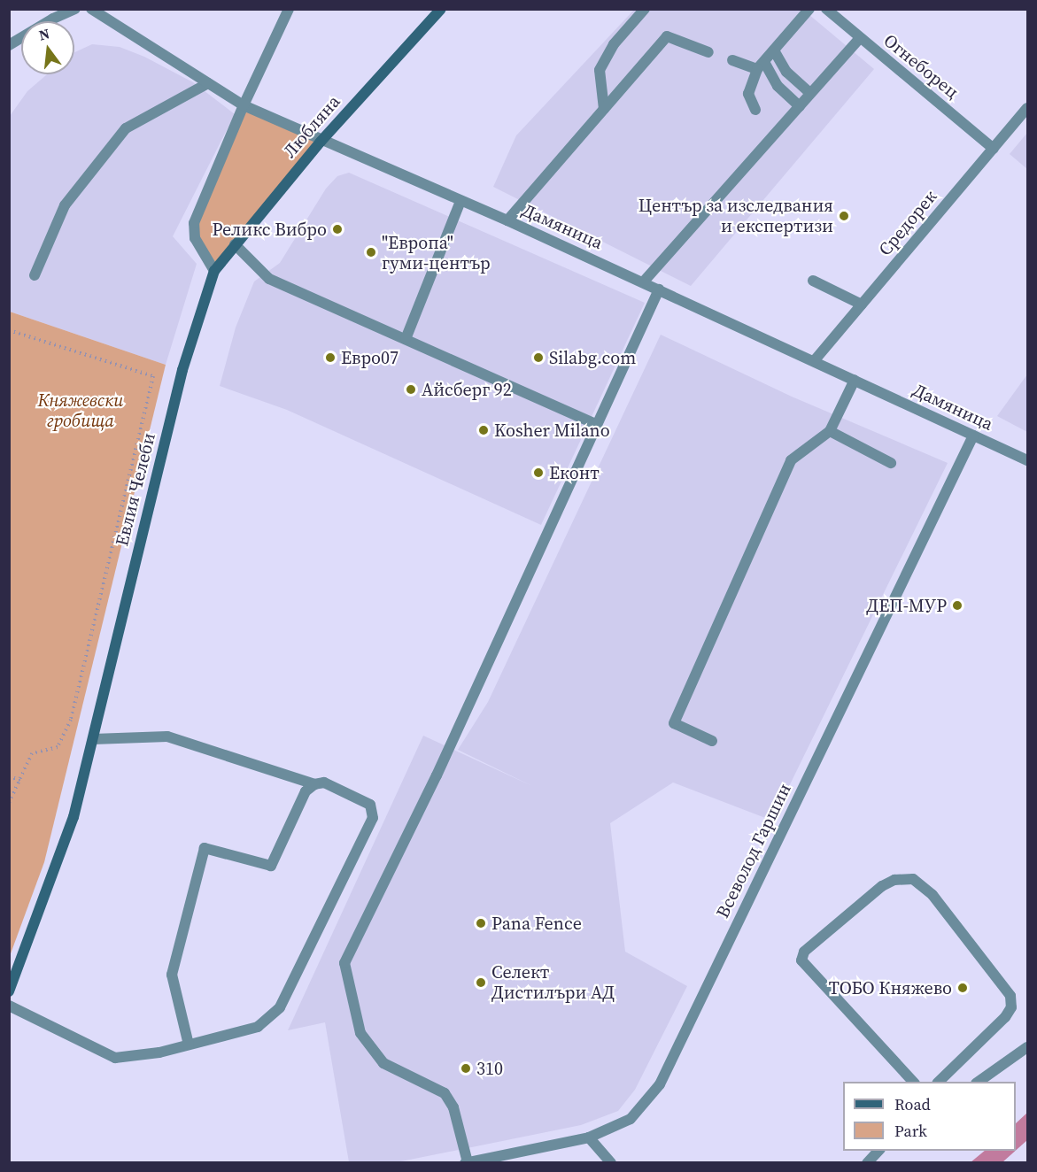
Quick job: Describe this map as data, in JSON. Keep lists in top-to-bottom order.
{
  "streets": {
    "street": [
      "Огнеборец",
      "Любляна",
      "Средорек",
      "Дамяница",
      "Евлия Челеби",
      "Всеволод Гаршин"
    ]
  },
  "crossings": [
    ["Огнеборец", "Средорек"],
    ["Любляна", "Дамяница"],
    ["Любляна", "Евлия Челеби"],
    ["Средорек", "Дамяница"],
    ["Дамяница", "Всеволод Гаршин"]
  ],
  "parks": ["Княжевски гробища"],
  "places": [
    "Център за изследвания и експертизи",
    "Реликс Вибро",
    "\"Европа\" гуми-център",
    "Евро07",
    "Silabg.com",
    "Айсберг 92",
    "Kosher Milano",
    "Еконт",
    "ДЕП-МУР",
    "Pana Fence",
    "Селект Дистилъри АД",
    "ТОБО Княжево",
    "310"
  ],
  "legend": ["Road", "Park"],
  "north": "top"
}
